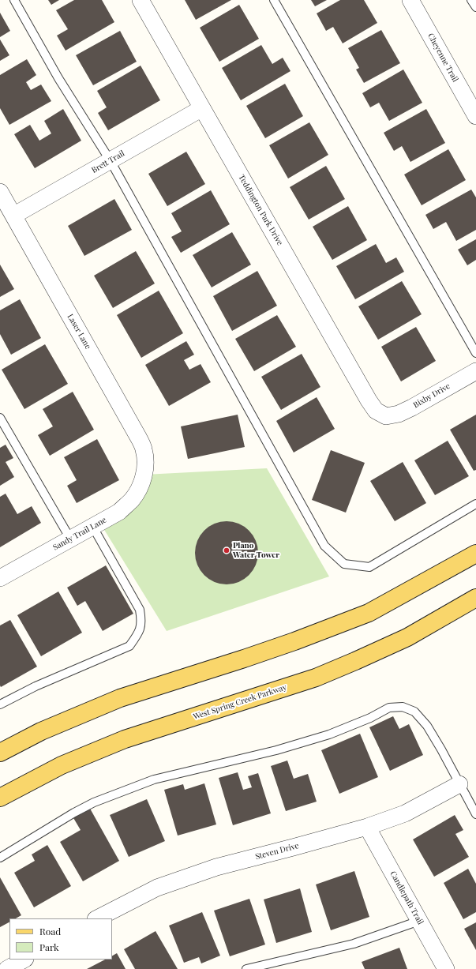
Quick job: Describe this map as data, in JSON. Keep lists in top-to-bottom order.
{
  "streets": {
    "main road": ["West Spring Creek Parkway"],
    "street": [
      "Cheyenne Trail",
      "Brett Trail",
      "Teddington Park Drive",
      "Laser Lane",
      "Bixby Drive",
      "Sandy Trail Lane",
      "Steven Drive",
      "Candlepath Trail"
    ]
  },
  "crossings": [
    ["Brett Trail", "Teddington Park Drive"],
    ["Brett Trail", "Laser Lane"],
    ["Teddington Park Drive", "Bixby Drive"],
    ["Laser Lane", "Sandy Trail Lane"],
    ["Steven Drive", "Candlepath Trail"]
  ],
  "places": ["Plano Water Tower"],
  "legend": ["Road", "Park"]
}
